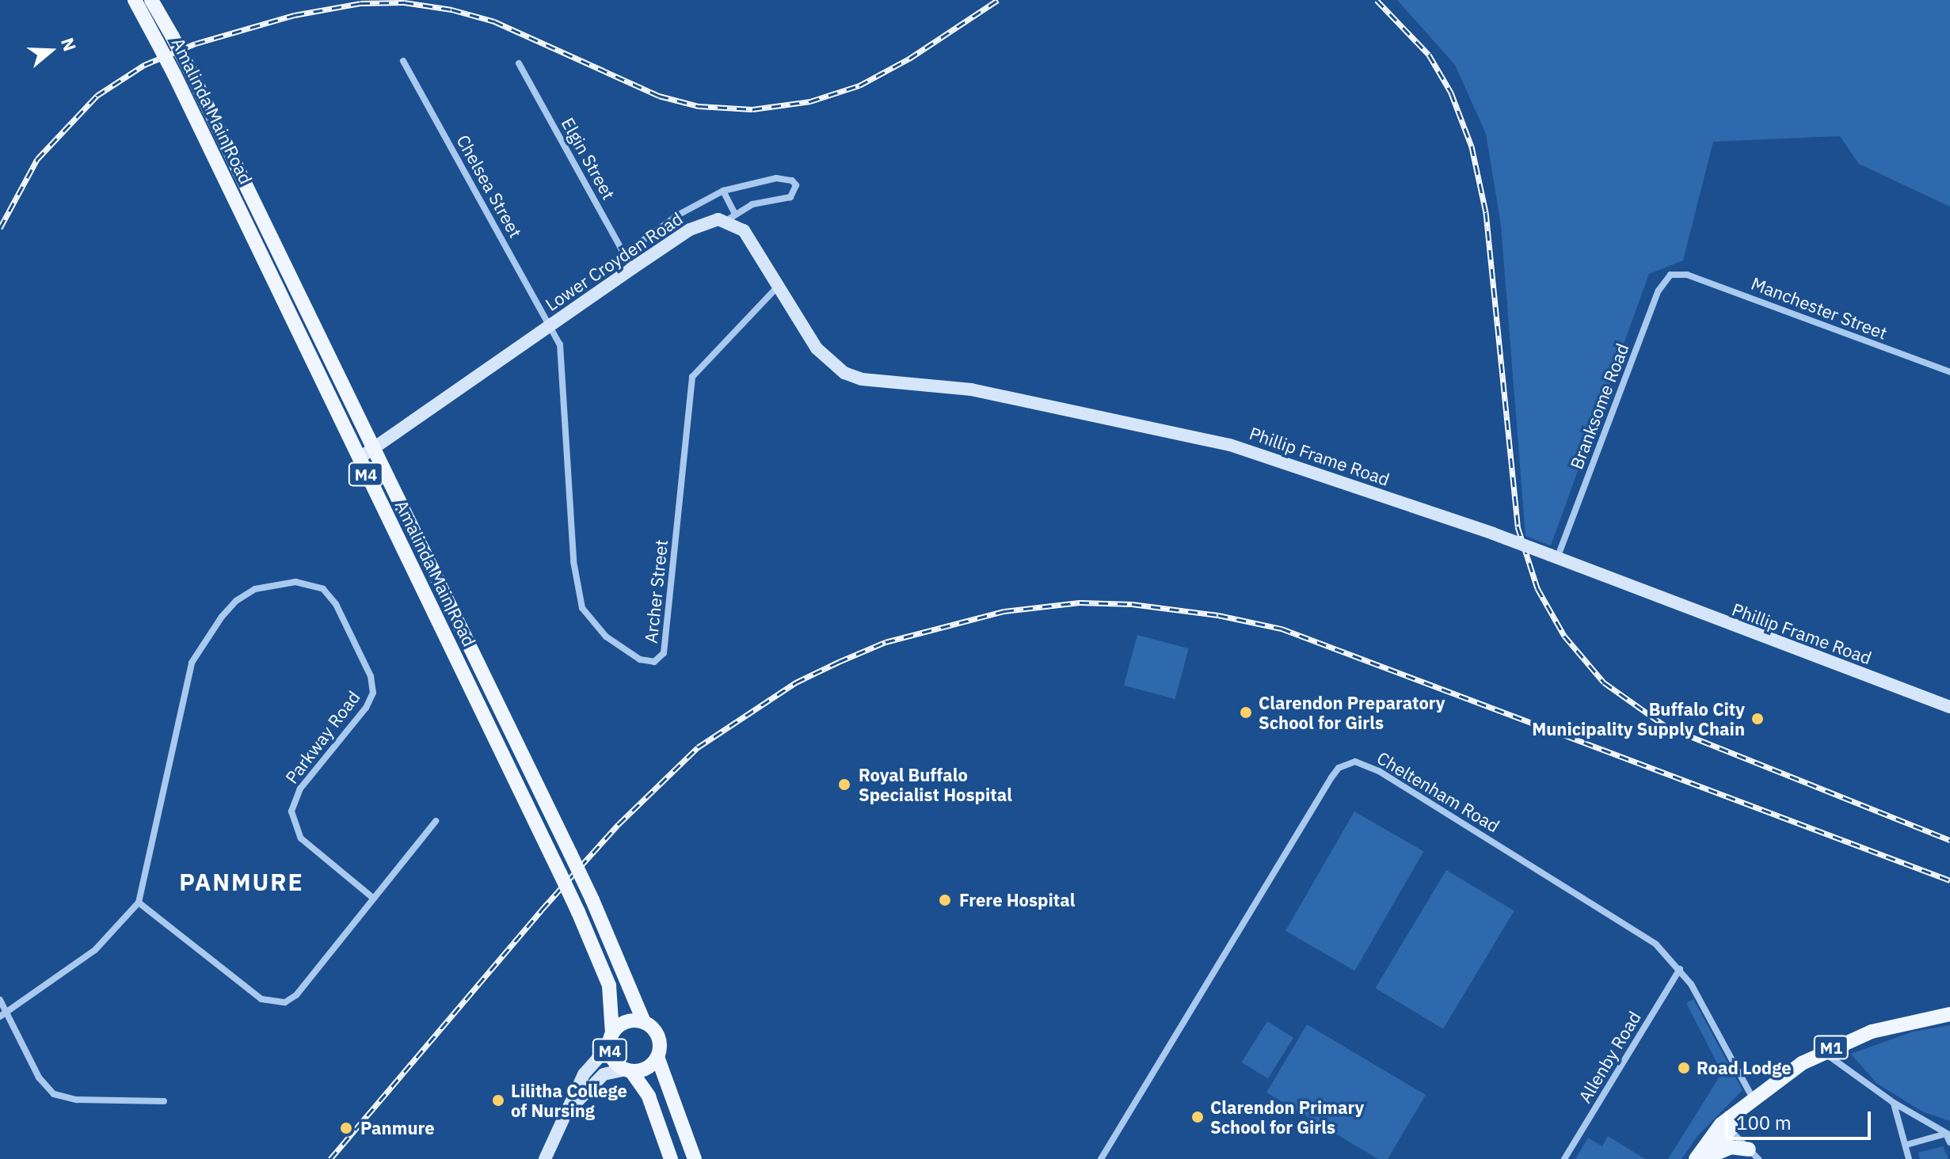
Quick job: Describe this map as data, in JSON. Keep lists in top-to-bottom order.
{
  "streets": {
    "main road": ["Amalinda Main Road", "M4", "M1"],
    "street": [
      "Elgin Street",
      "Chelsea Street",
      "Lower Croyden Road",
      "Manchester Street",
      "Branksome Road",
      "Phillip Frame Road",
      "Archer Street",
      "Parkway Road",
      "Cheltenham Road",
      "Allenby Road"
    ]
  },
  "crossings": [
    ["Amalinda Main Road", "Lower Croyden Road"],
    ["Amalinda Main Road", "M4"],
    ["Elgin Street", "Lower Croyden Road"],
    ["Chelsea Street", "Lower Croyden Road"],
    ["Chelsea Street", "Archer Street"],
    ["Lower Croyden Road", "Phillip Frame Road"],
    ["Lower Croyden Road", "Archer Street"],
    ["Manchester Street", "Branksome Road"],
    ["Branksome Road", "Phillip Frame Road"],
    ["Phillip Frame Road", "Archer Street"],
    ["Cheltenham Road", "M1"],
    ["Cheltenham Road", "Allenby Road"]
  ],
  "districts": ["PANMURE"],
  "places": [
    "Clarendon Preparatory School for Girls",
    "Buffalo City Municipality Supply Chain",
    "Royal Buffalo Specialist Hospital",
    "Frere Hospital",
    "Road Lodge",
    "Lilitha College of Nursing",
    "Clarendon Primary School for Girls",
    "Panmure"
  ],
  "scale_bar": "100 m",
  "north": "right"
}
